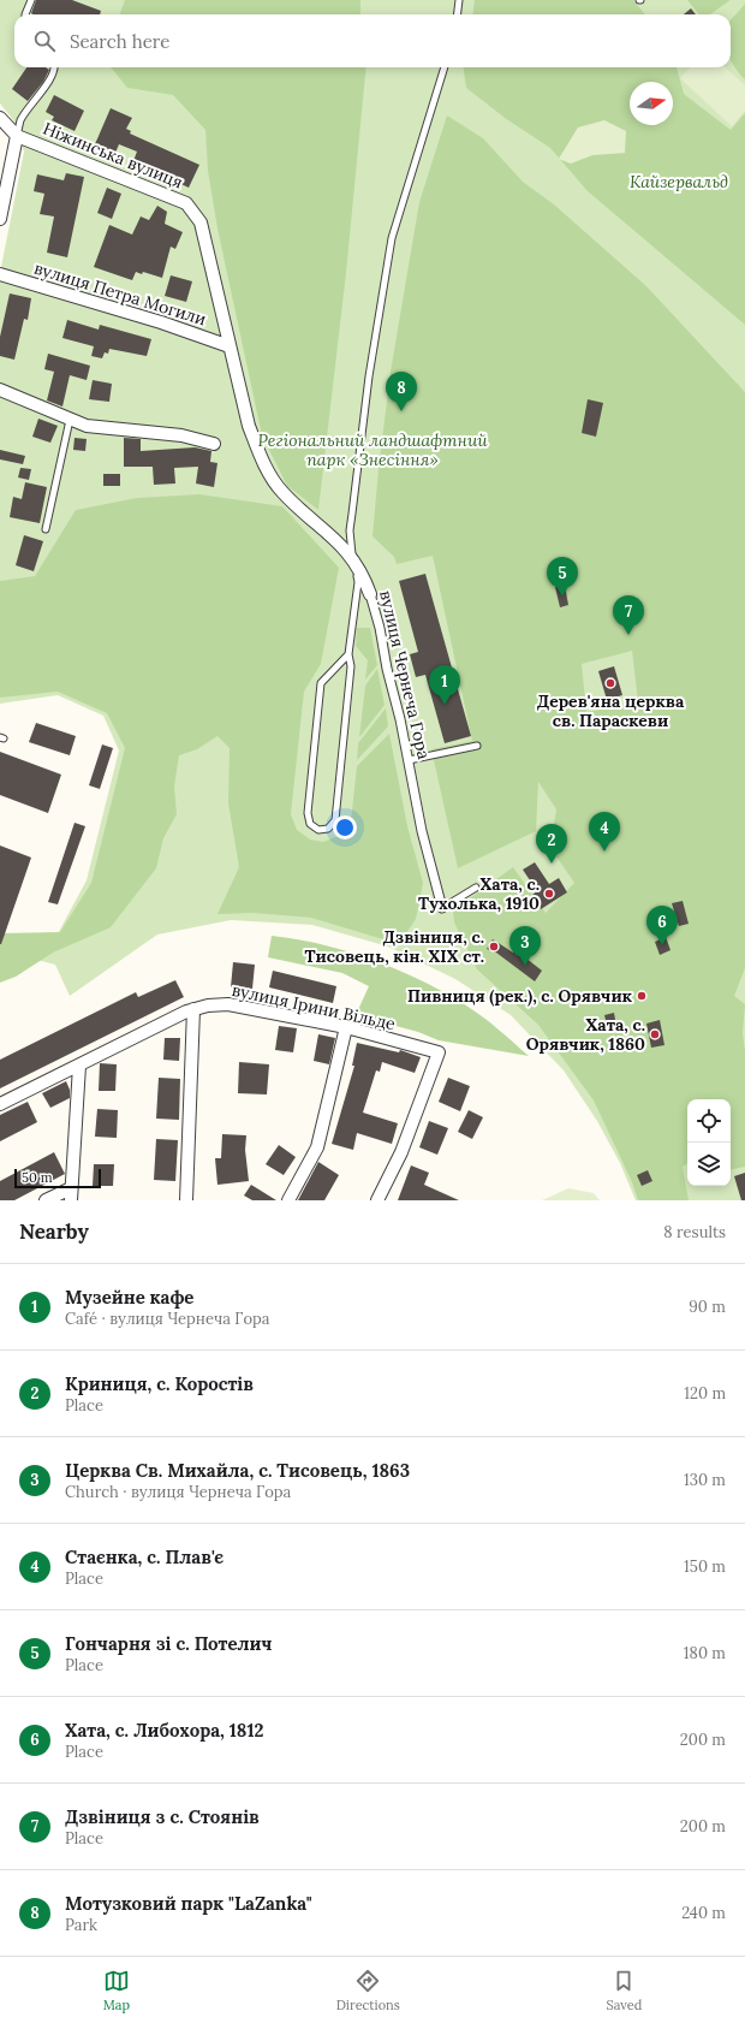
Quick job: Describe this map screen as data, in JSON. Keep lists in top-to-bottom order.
{
  "streets": {
    "street": [
      "Ніжинська вулиця",
      "вулиця Петра Могили",
      "вулиця Чернеча Гора",
      "вулиця Ірини Вільде"
    ]
  },
  "crossings": [
    ["Ніжинська вулиця", "вулиця Петра Могили"],
    ["Ніжинська вулиця", "вулиця Чернеча Гора"],
    ["вулиця Петра Могили", "вулиця Чернеча Гора"]
  ],
  "parks": ["Кайзервальд", "Регіональний ландшафтний парк «Знесіння»"],
  "places": [
    "Дерев'яна церква св. Параскеви",
    "Хата, с. Тухолька, 1910",
    "Дзвіниця, с. Тисовець, кін. XIX ст.",
    "Пивниця (рек.), с. Орявчик",
    "Хата, с. Орявчик, 1860"
  ],
  "scale_bar": "50 m",
  "north": "right",
  "page": {
    "search": "Search here",
    "pins": [
      "8",
      "5",
      "7",
      "1",
      "4",
      "2",
      "6",
      "3"
    ],
    "scale": "50 m",
    "heading": ["Nearby", "8 results"],
    "list": [
      {
        "mark": "1",
        "name": "Музейне кафе",
        "note": "Café · вулиця Чернеча Гора",
        "value": "90 m"
      },
      {
        "mark": "2",
        "name": "Криниця, с. Коростів",
        "note": "Place",
        "value": "120 m"
      },
      {
        "mark": "3",
        "name": "Церква Св. Михайла, с. Тисовець, 1863",
        "note": "Church · вулиця Чернеча Гора",
        "value": "130 m"
      },
      {
        "mark": "4",
        "name": "Стаєнка, с. Плав'є",
        "note": "Place",
        "value": "150 m"
      },
      {
        "mark": "5",
        "name": "Гончарня зі с. Потелич",
        "note": "Place",
        "value": "180 m"
      },
      {
        "mark": "6",
        "name": "Хата, с. Либохора, 1812",
        "note": "Place",
        "value": "200 m"
      },
      {
        "mark": "7",
        "name": "Дзвіниця з с. Стоянів",
        "note": "Place",
        "value": "200 m"
      },
      {
        "mark": "8",
        "name": "Мотузковий парк \"LaZanka\"",
        "note": "Park",
        "value": "240 m"
      }
    ],
    "nav": ["Map", "Directions", "Saved"]
  }
}
